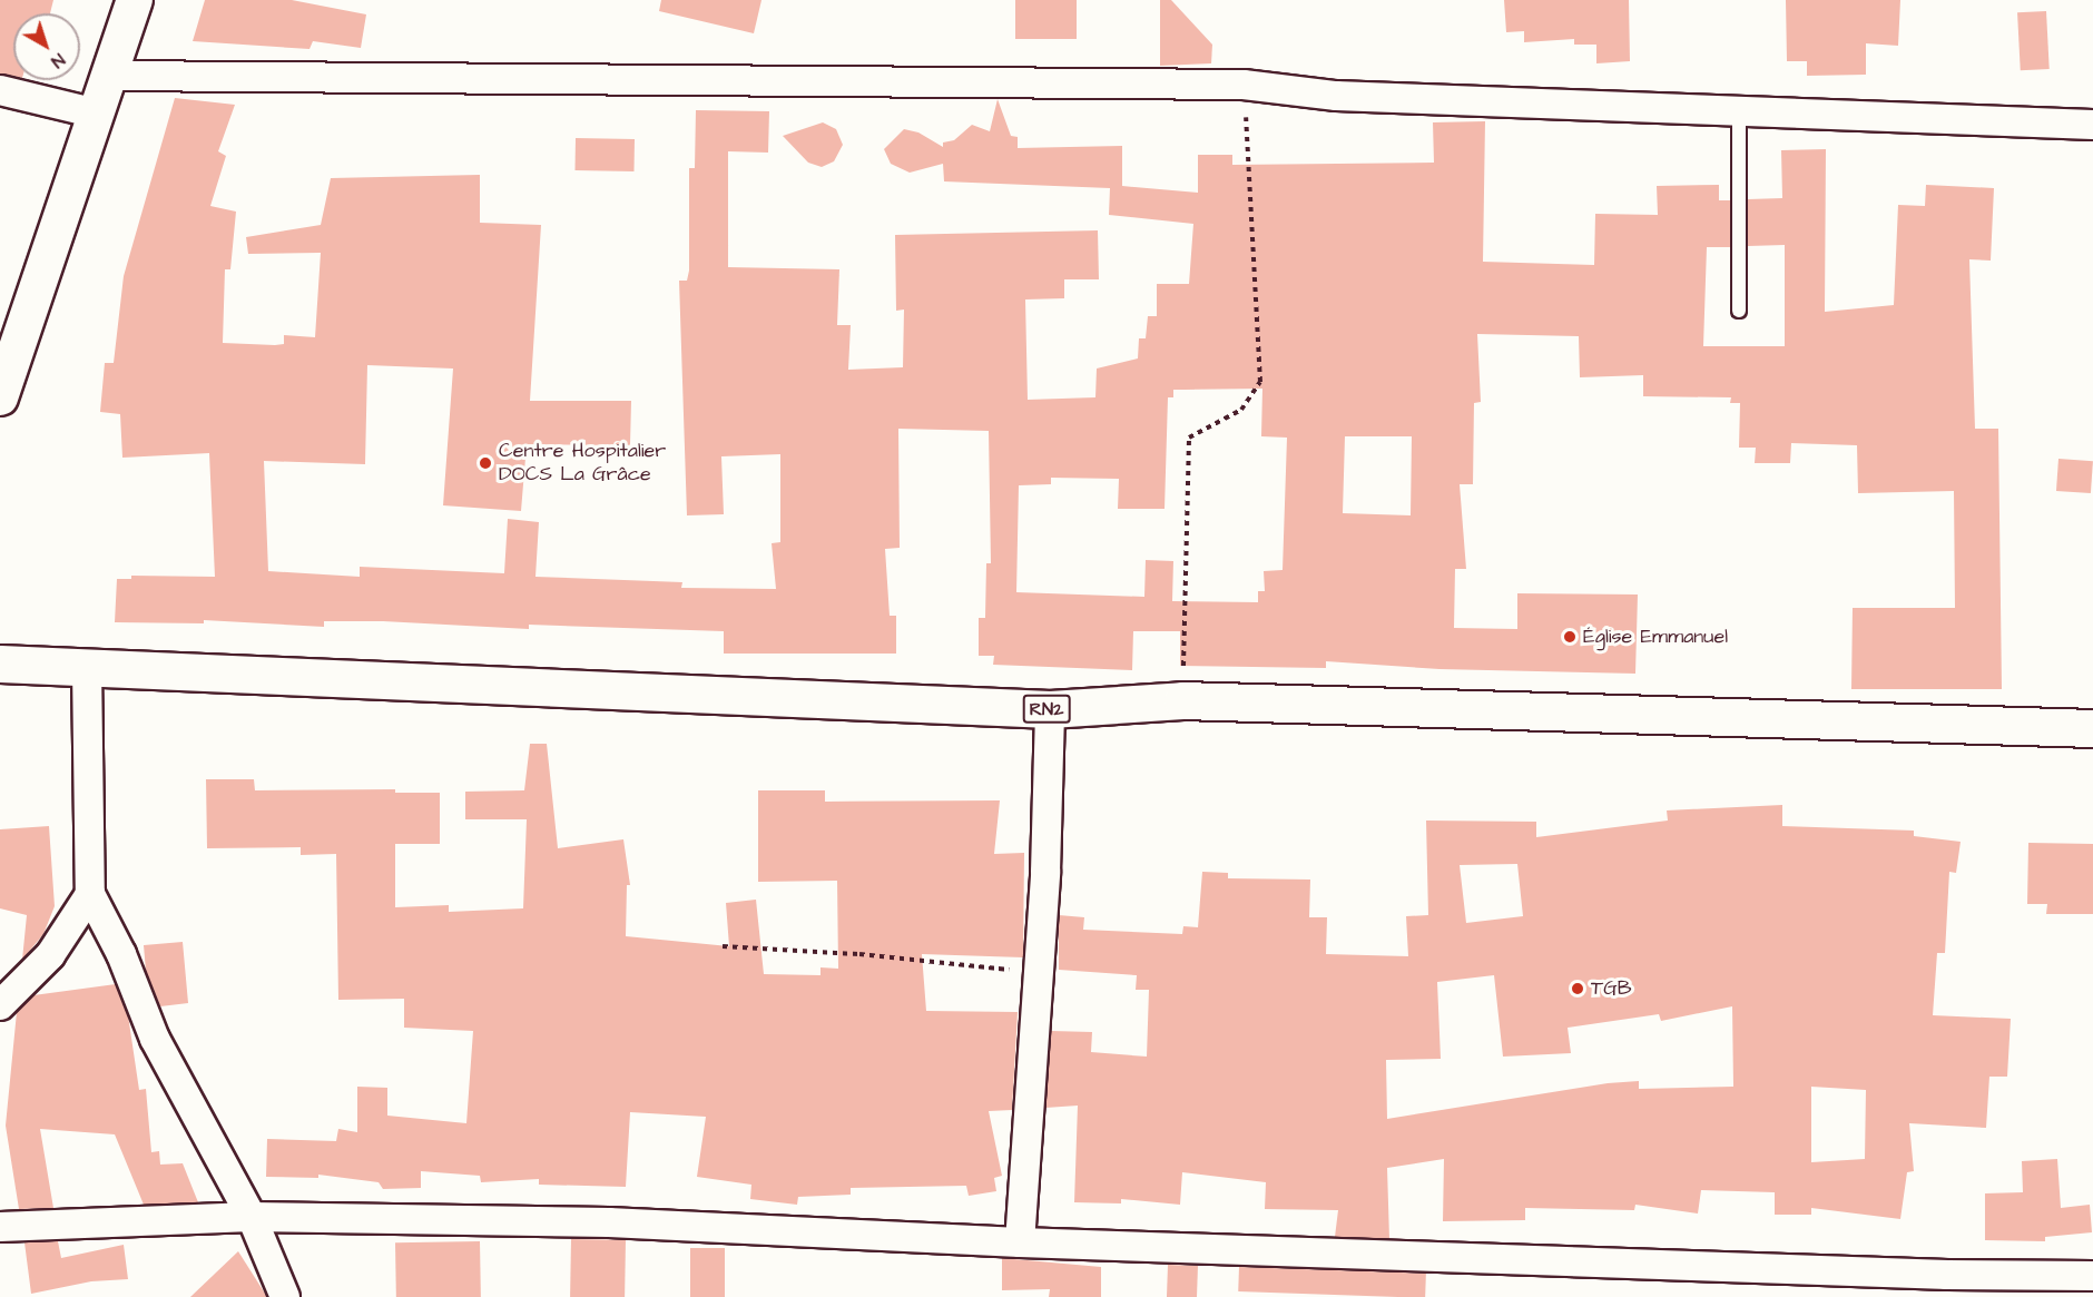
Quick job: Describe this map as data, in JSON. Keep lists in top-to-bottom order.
{
  "streets": {
    "highway": ["RN2"]
  },
  "places": ["Centre Hospitalier DOCS La Grâce", "Église Emmanuel", "TGB"],
  "north": "bottom right"
}
